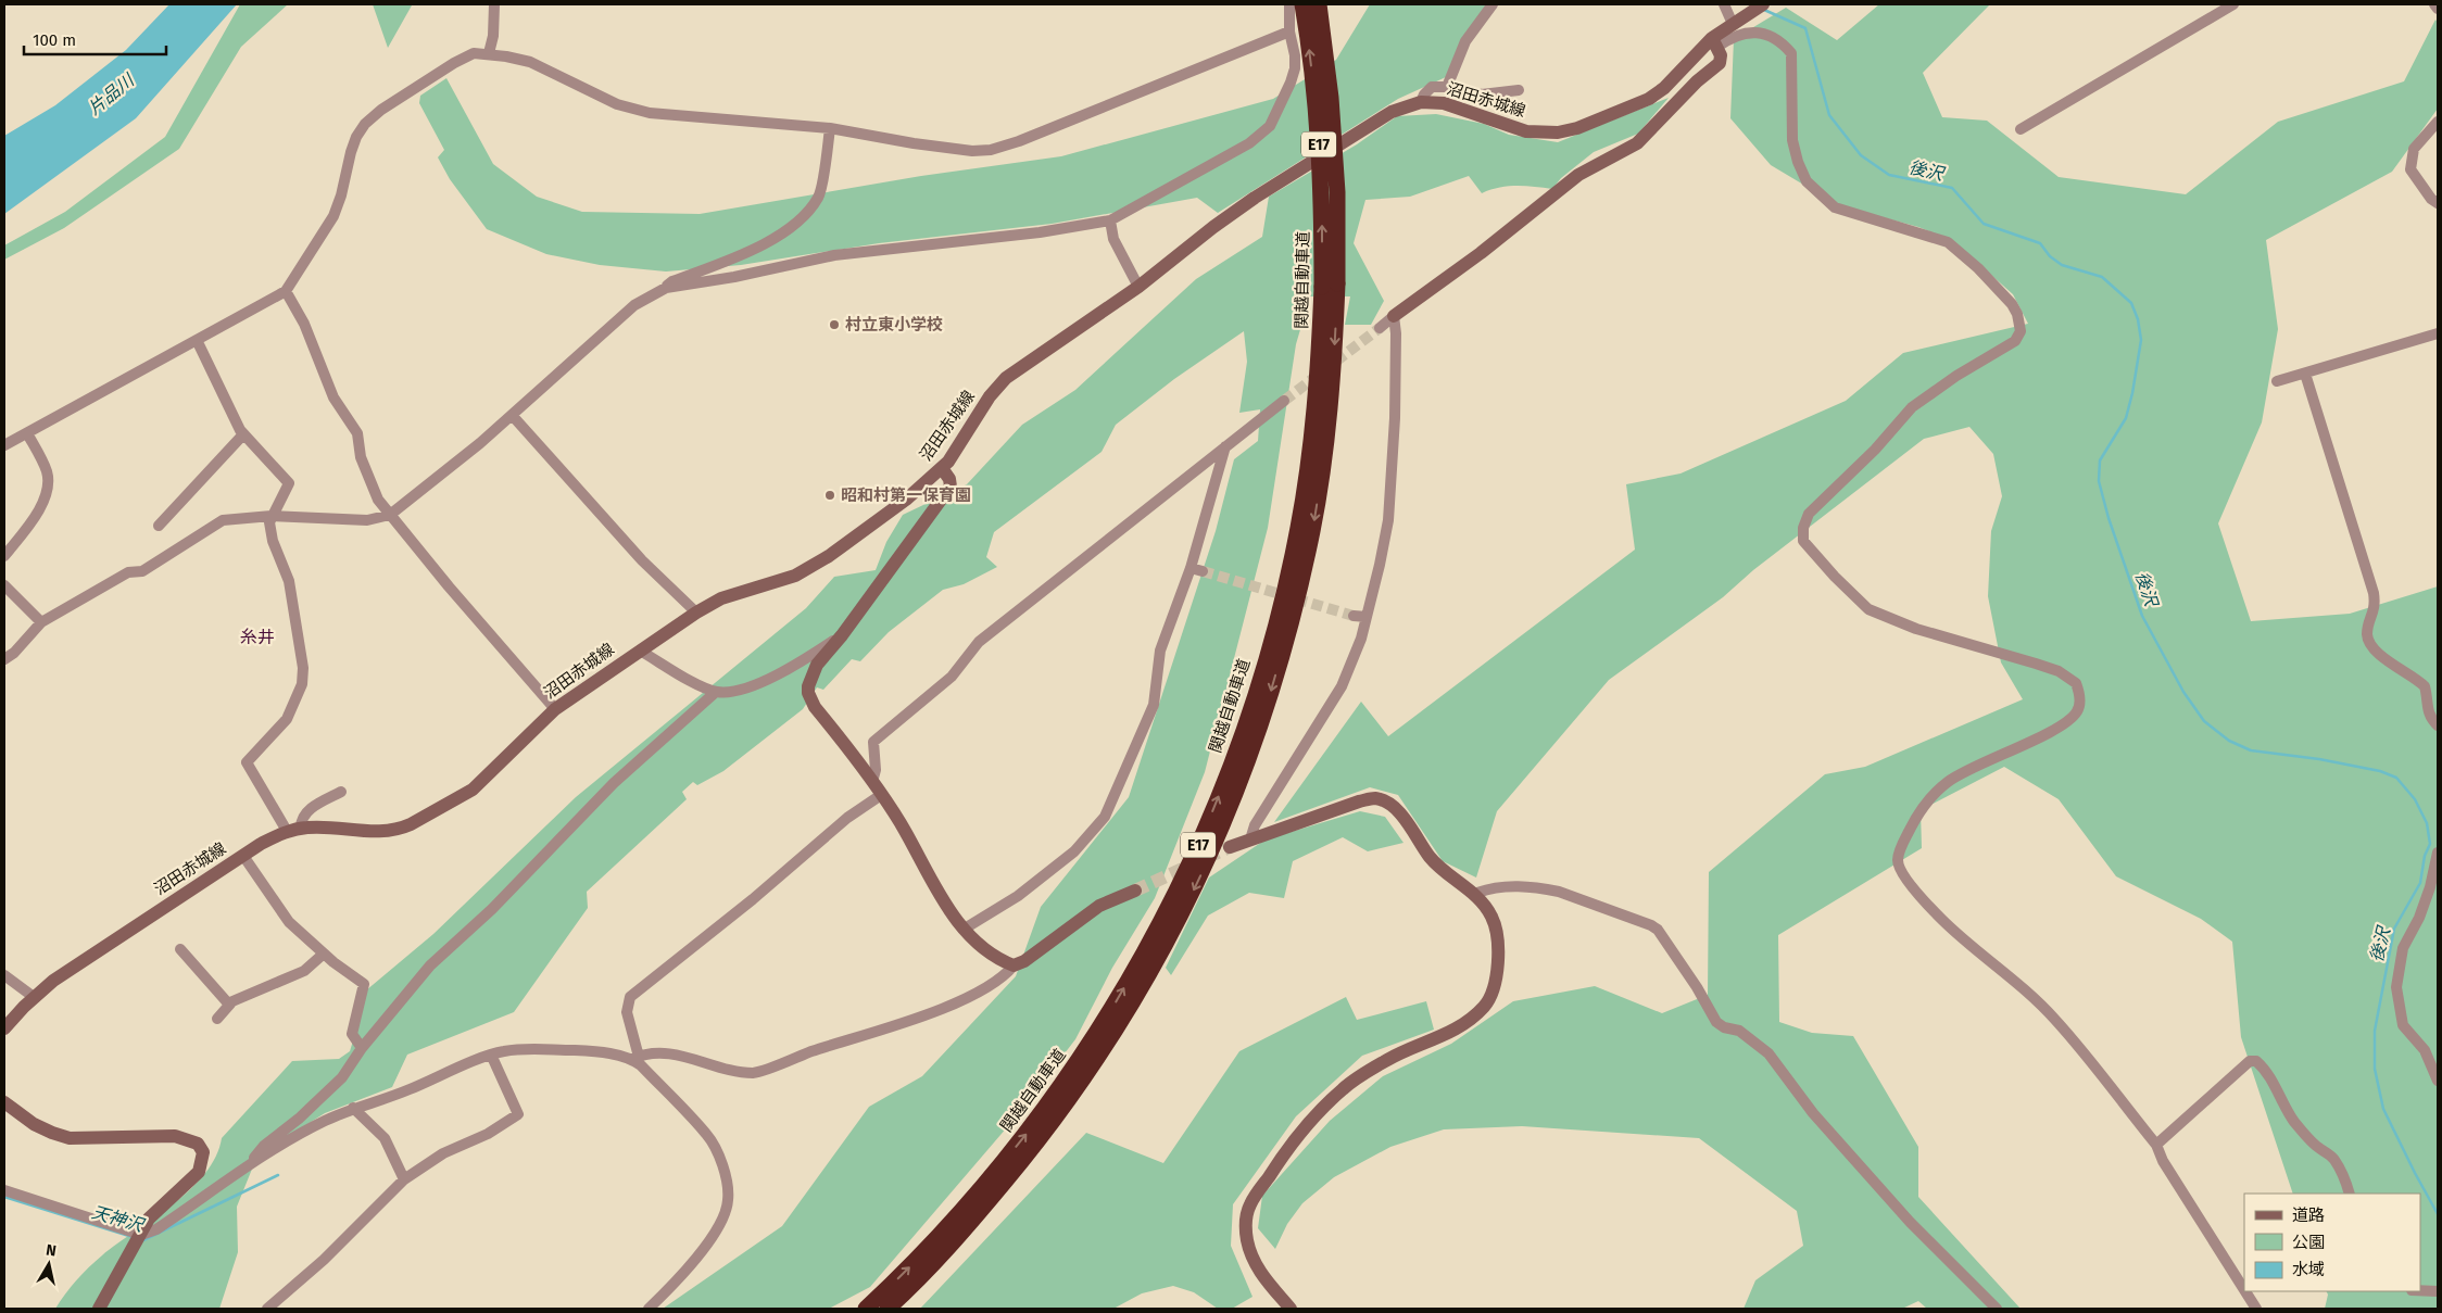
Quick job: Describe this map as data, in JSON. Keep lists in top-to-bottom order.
{
  "streets": {
    "highway": ["E17", "関越自動車道"],
    "street": ["沼田赤城線"]
  },
  "districts": ["糸井"],
  "water": ["片品川", "後沢", "天神沢"],
  "places": ["村立東小学校", "昭和村第一保育園"],
  "legend": ["道路", "公園", "水域"],
  "scale_bar": "100 m",
  "north": "top"
}
